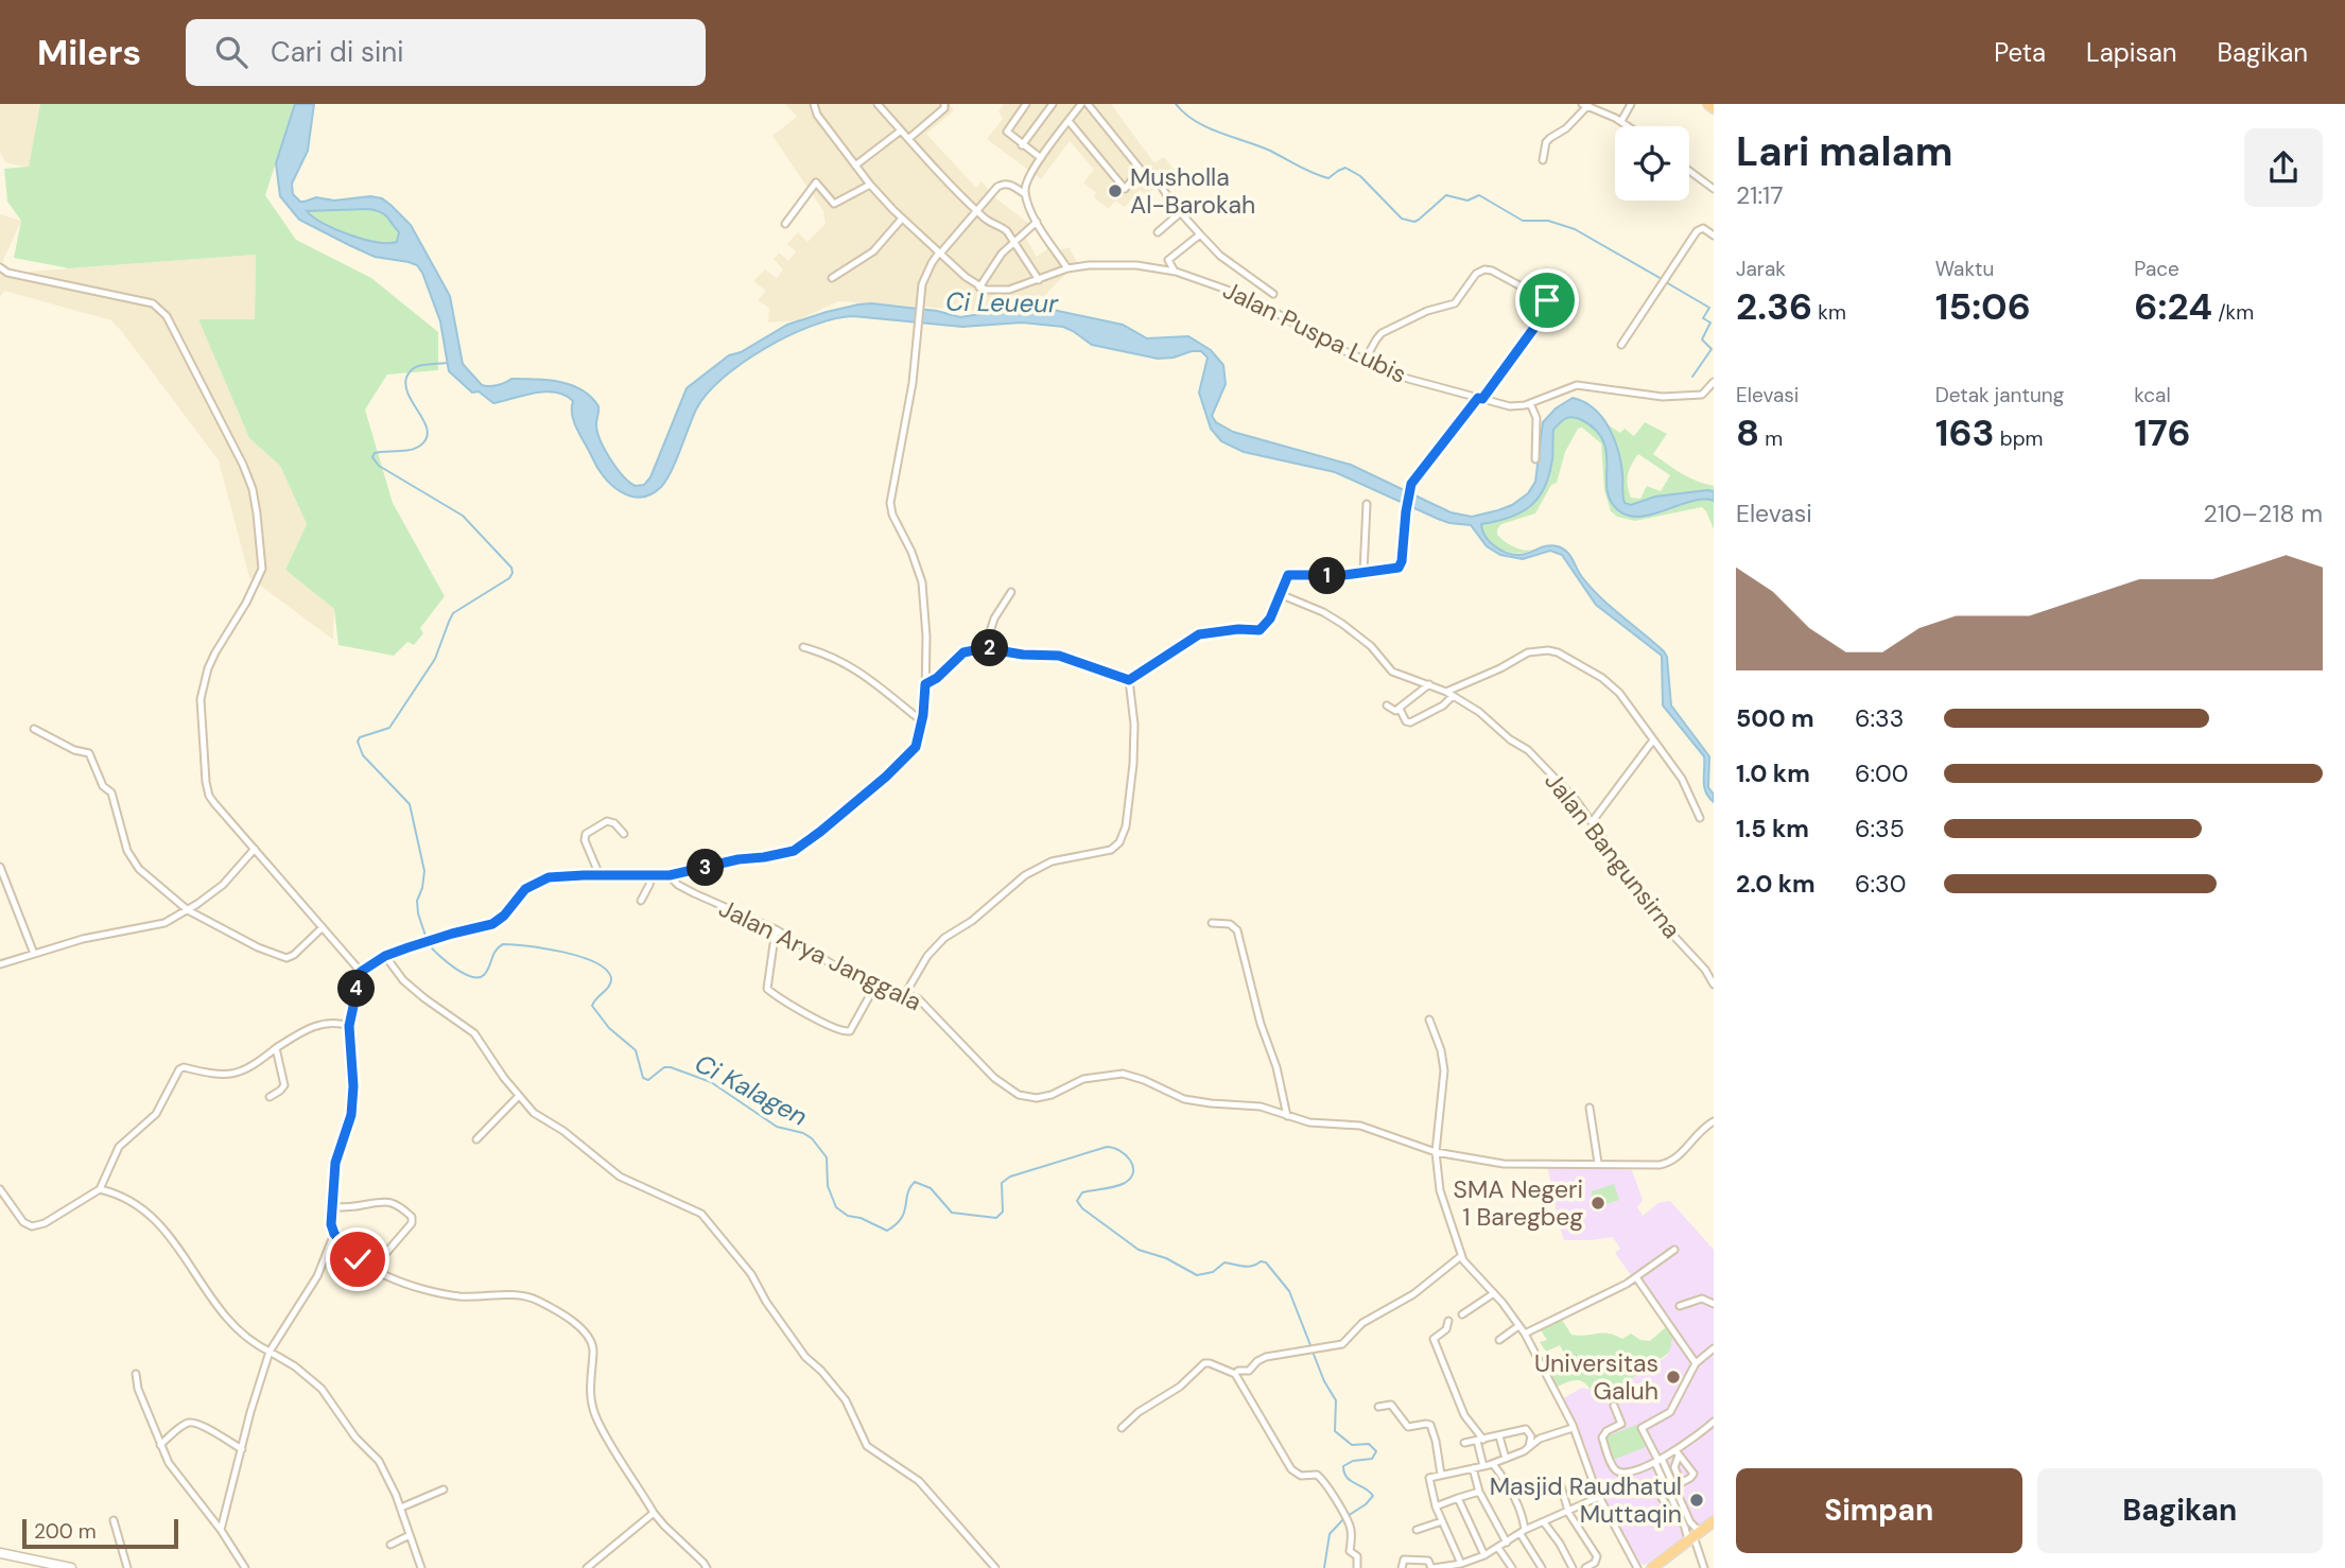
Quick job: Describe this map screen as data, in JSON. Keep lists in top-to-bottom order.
{
  "streets": {
    "street": ["Jalan Puspa Lubis", "Jalan Bangunsirna", "Jalan Arya Janggala"]
  },
  "water": ["Ci Leueur", "Ci Kalagen"],
  "places": [
    "Musholla Al-Barokah",
    "SMA Negeri 1 Baregbeg",
    "Universitas Galuh",
    "Masjid Raudhatul Muttaqin"
  ],
  "scale_bar": "200 m",
  "page": {
    "header": "Milers",
    "search": "Cari di sini",
    "nav": ["Peta", "Lapisan", "Bagikan"],
    "heading": ["Lari malam", "21:17"],
    "stats": [
      ["Jarak", "2.36 km"],
      ["Waktu", "15:06"],
      ["Pace", "6:24 /km"],
      ["Elevasi", "8 m"],
      ["Detak jantung", "163 bpm"],
      ["kcal", "176"]
    ],
    "chart": ["Elevasi", "210–218 m"],
    "pins": [
      "1",
      "2",
      "3",
      "4"
    ],
    "list": [
      {
        "name": "500 m",
        "note": "6:33"
      },
      {
        "name": "1.0 km",
        "note": "6:00"
      },
      {
        "name": "1.5 km",
        "note": "6:35"
      },
      {
        "name": "2.0 km",
        "note": "6:30"
      }
    ],
    "buttons": ["Simpan", "Bagikan"],
    "scale": "200 m"
  }
}
